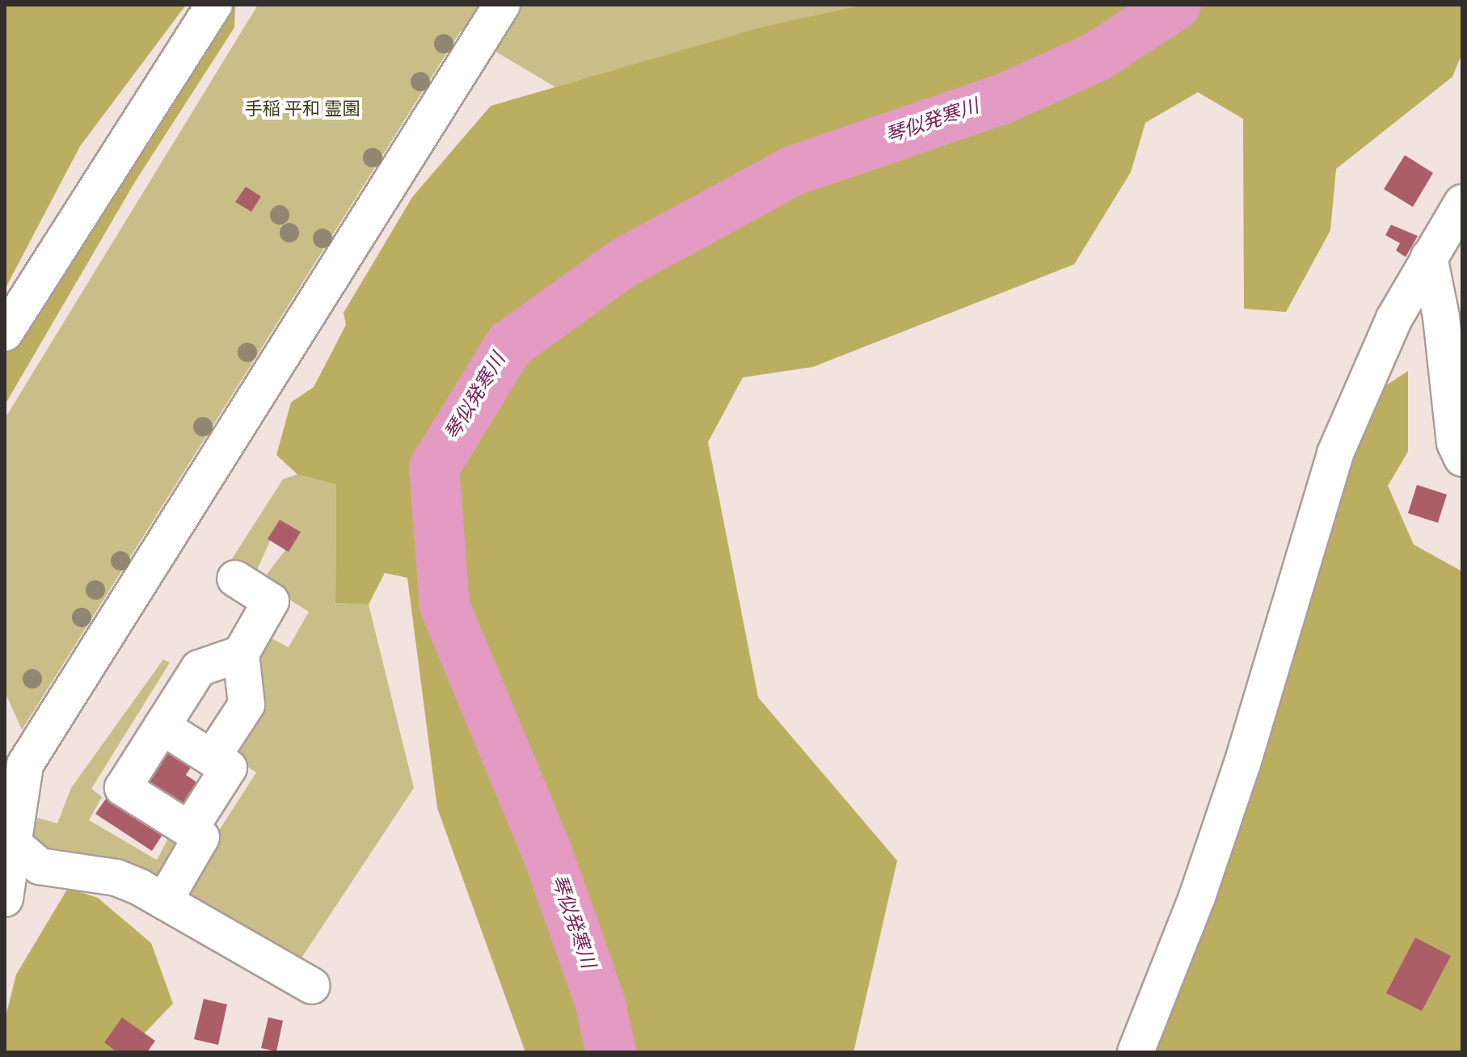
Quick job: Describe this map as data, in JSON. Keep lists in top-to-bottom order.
{
  "water": ["琴似発寒川"],
  "parks": ["手稲 平和 霊園"]
}
